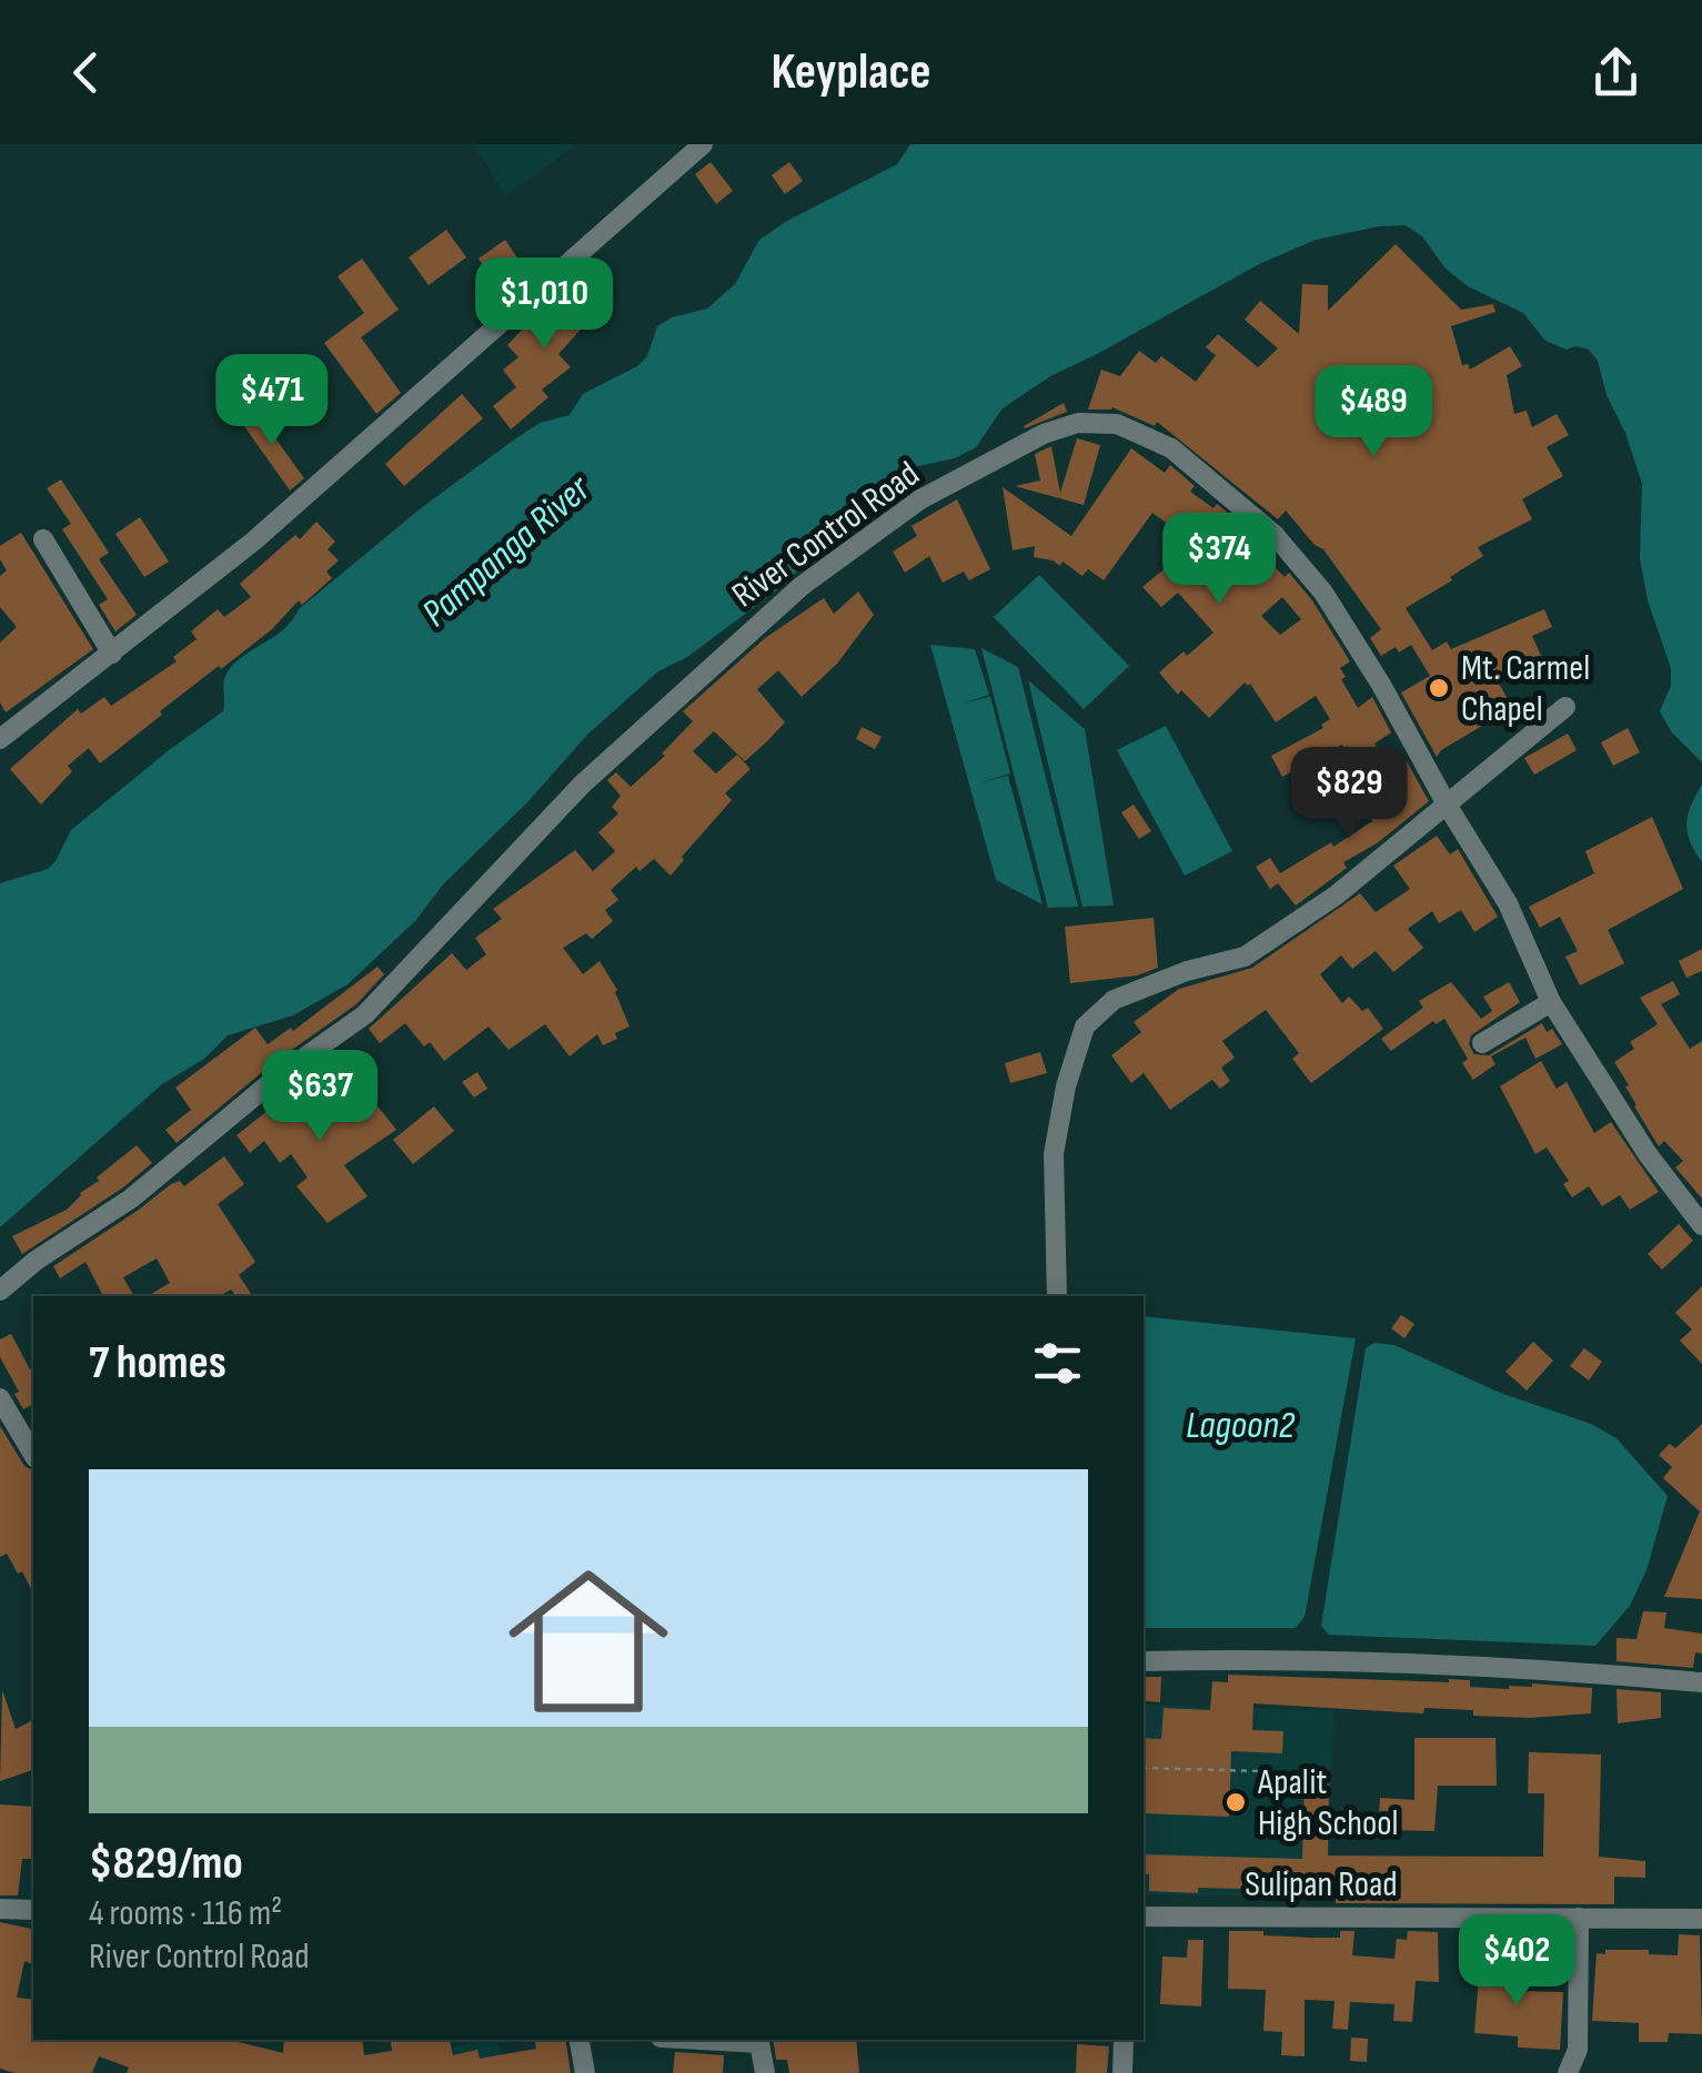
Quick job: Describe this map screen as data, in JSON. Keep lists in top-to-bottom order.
{
  "streets": {
    "street": ["River Control Road", "Sulipan Road"]
  },
  "water": ["Pampanga River", "Lagoon2"],
  "places": ["Mt. Carmel Chapel", "Apalit High School"],
  "page": {
    "header": "Keyplace",
    "price": [
      "$1,010",
      "$471",
      "$489",
      "$374",
      "$829",
      "$637",
      "$402"
    ],
    "heading": "7 homes",
    "list": [
      {
        "name": "$829/mo",
        "note": "4 rooms · 116 m² · River Control Road"
      }
    ]
  }
}
